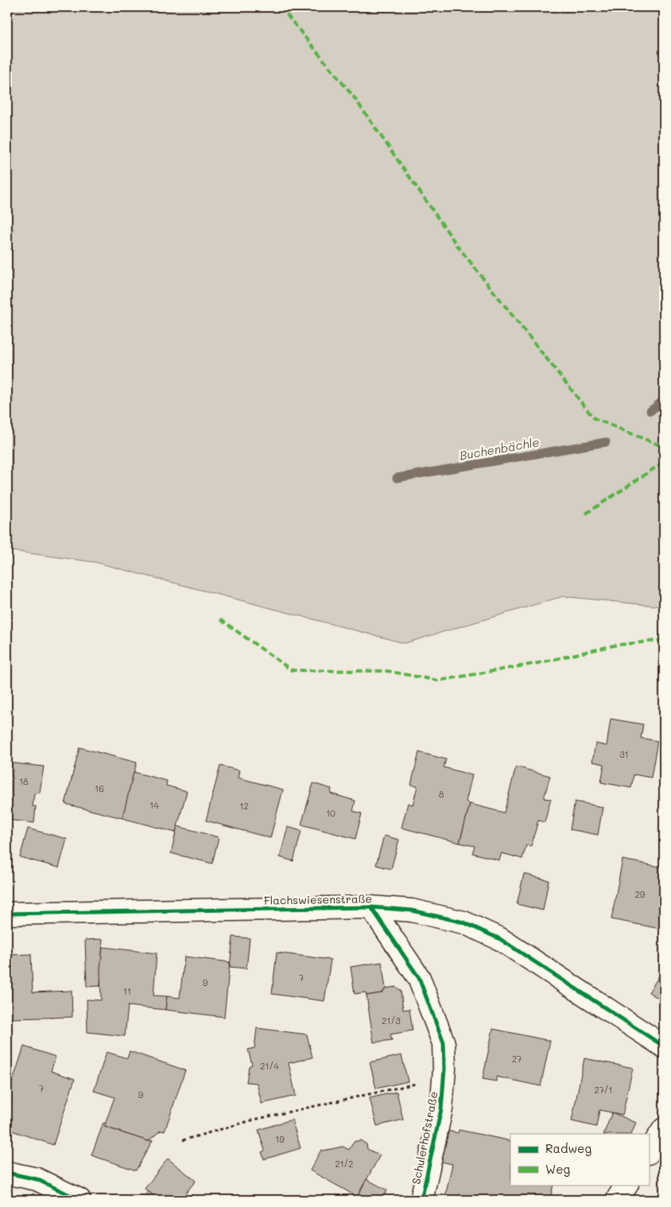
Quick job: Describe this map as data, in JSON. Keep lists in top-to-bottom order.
{
  "streets": {
    "street": ["Flachswiesenstraße", "Schulerhofstraße"]
  },
  "crossings": [
    ["Flachswiesenstraße", "Schulerhofstraße"]
  ],
  "water": ["Buchenbächle"],
  "house_numbers": [
    "31",
    "18",
    "16",
    "8",
    "14",
    "12",
    "10",
    "29",
    "7",
    "9",
    "11",
    "21/3",
    "27",
    "21/4",
    "7",
    "27/1",
    "9",
    "19",
    "21/2"
  ],
  "legend": ["Radweg", "Weg"]
}
